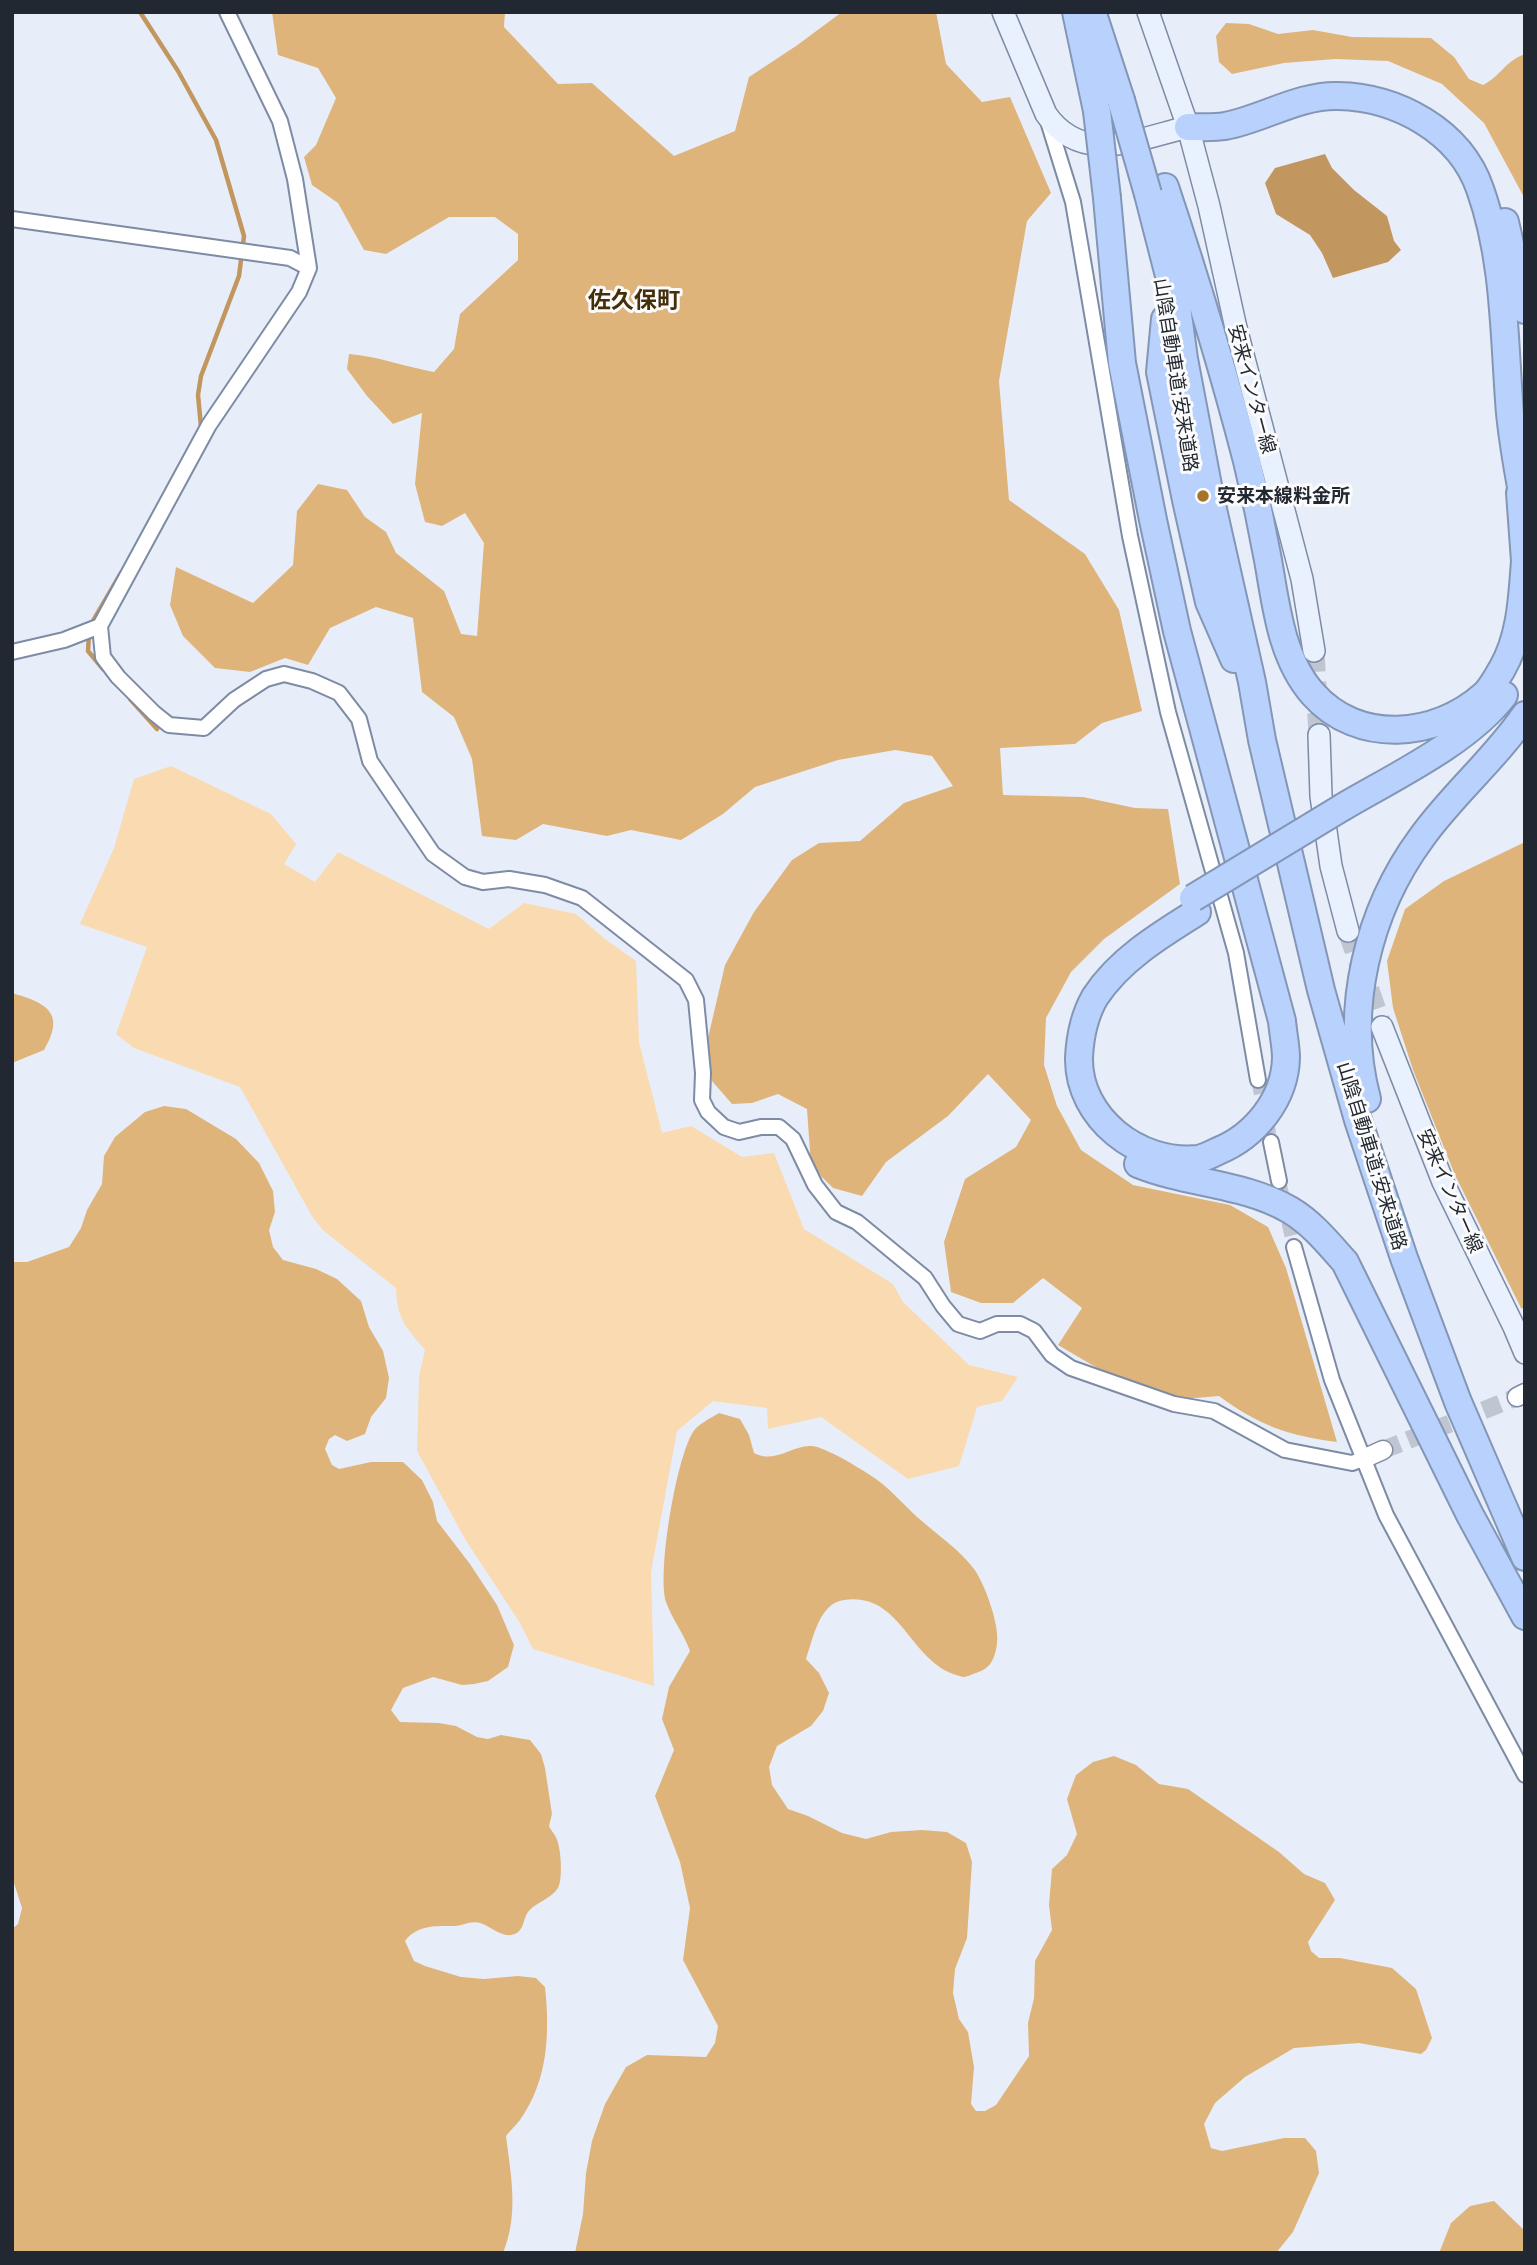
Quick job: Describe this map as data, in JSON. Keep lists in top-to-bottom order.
{
  "streets": {
    "highway": ["山陰自動車道;安来道路"],
    "main road": ["安来インター線"]
  },
  "districts": ["佐久保町"],
  "places": ["安来本線料金所"]
}
